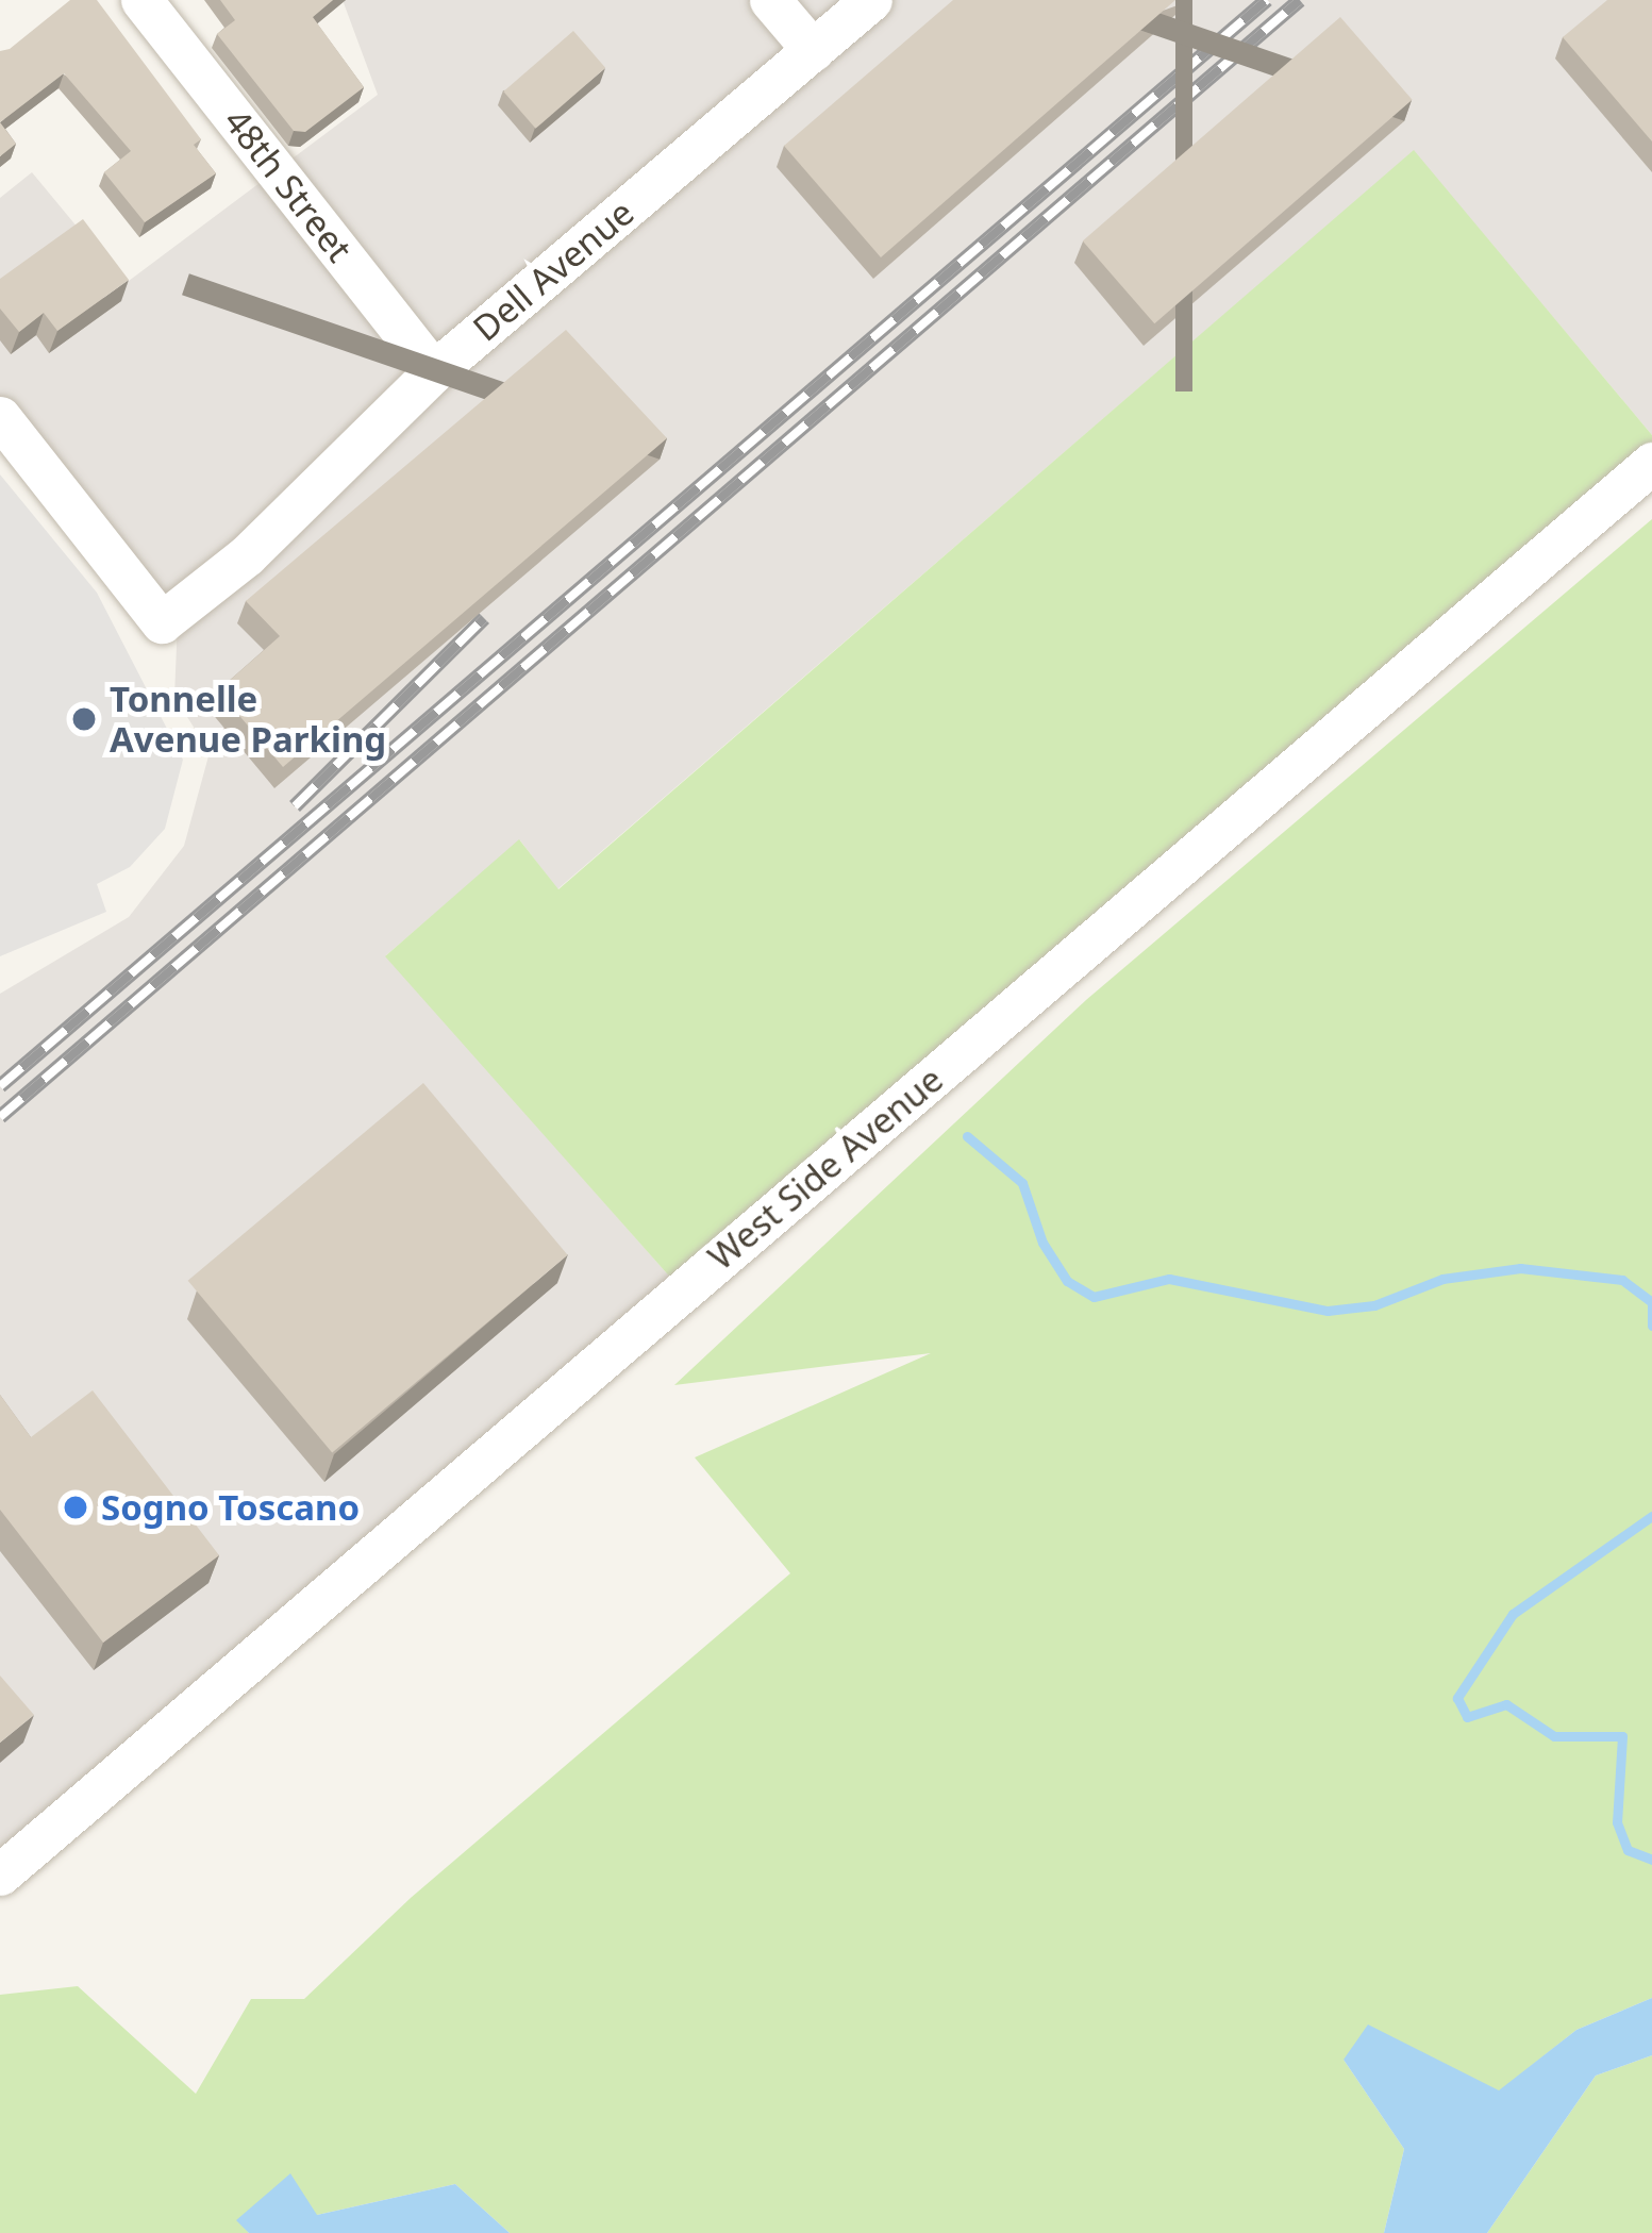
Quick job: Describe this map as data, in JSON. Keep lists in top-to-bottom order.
{
  "streets": {
    "street": ["48th Street", "Dell Avenue", "West Side Avenue"]
  },
  "crossings": [
    ["48th Street", "Dell Avenue"]
  ],
  "places": ["Tonnelle Avenue Parking", "Sogno Toscano"]
}
